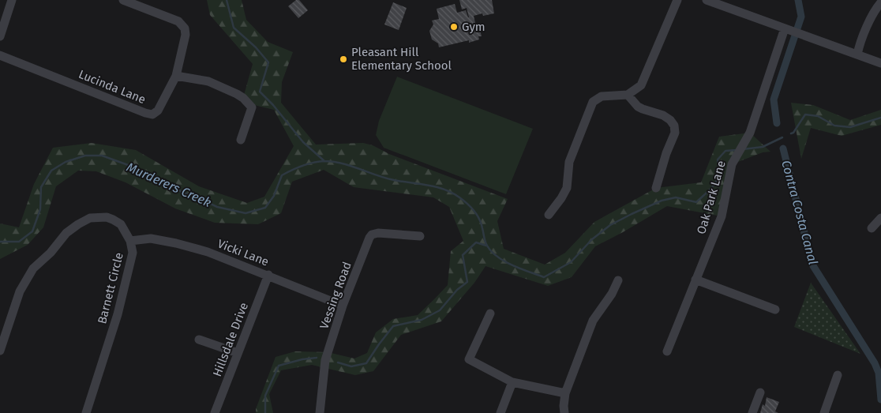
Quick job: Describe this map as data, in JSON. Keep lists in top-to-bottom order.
{
  "streets": {
    "street": [
      "Lucinda Lane",
      "Oak Park Lane",
      "Vicki Lane",
      "Barnett Circle",
      "Vessing Road",
      "Hillsdale Drive"
    ]
  },
  "crossings": [
    ["Vicki Lane", "Barnett Circle"],
    ["Vicki Lane", "Vessing Road"],
    ["Vicki Lane", "Hillsdale Drive"]
  ],
  "water": ["Murderers Creek", "Contra Costa Canal"],
  "places": ["Gym", "Pleasant Hill Elementary School"]
}
